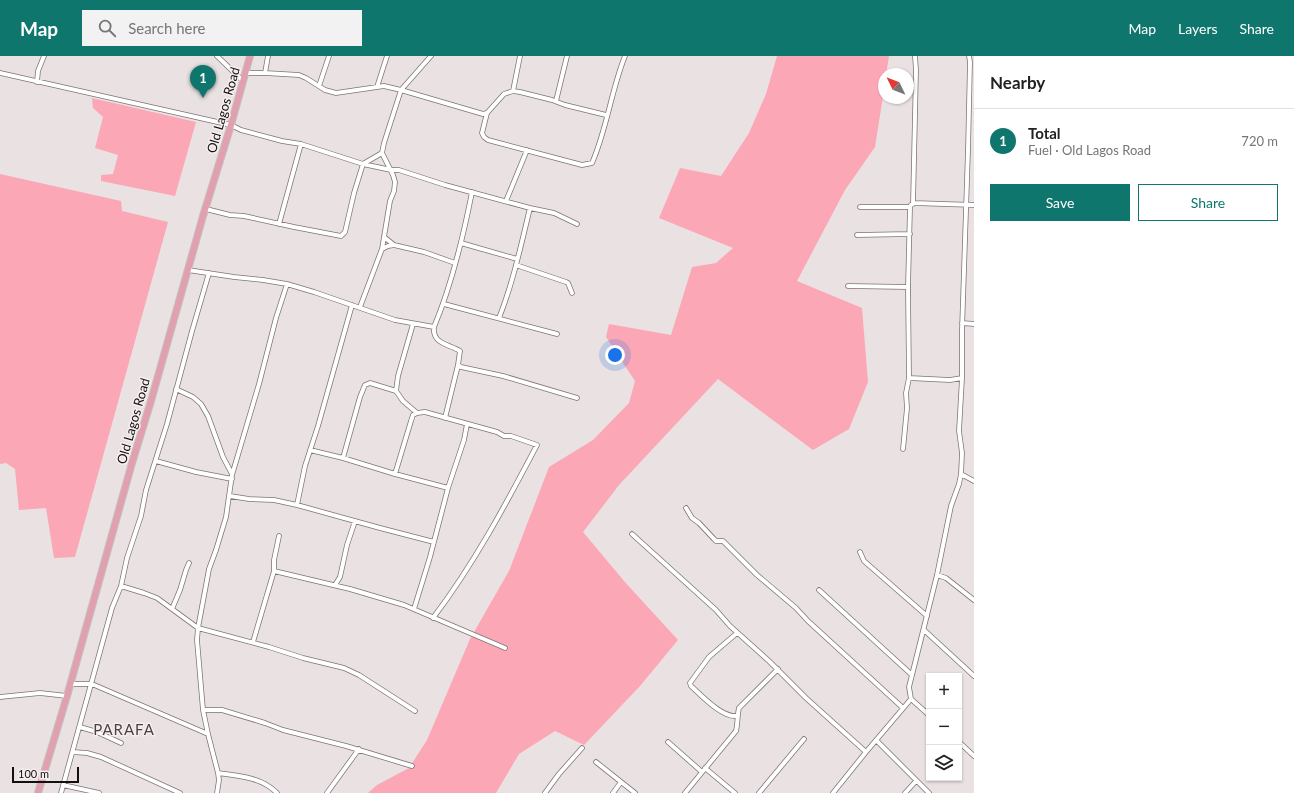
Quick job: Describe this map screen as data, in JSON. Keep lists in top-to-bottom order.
{
  "streets": {
    "main road": ["Old Lagos Road"]
  },
  "districts": ["PARAFA"],
  "scale_bar": "100 m",
  "north": "top left",
  "page": {
    "header": "Map",
    "search": "Search here",
    "nav": ["Map", "Layers", "Share"],
    "heading": "Nearby",
    "pins": "1",
    "list": [
      {
        "mark": "1",
        "name": "Total",
        "note": "Fuel · Old Lagos Road",
        "value": "720 m"
      }
    ],
    "buttons": ["Save", "Share"],
    "map_buttons": ["+", "−"],
    "scale": "100 m"
  }
}
